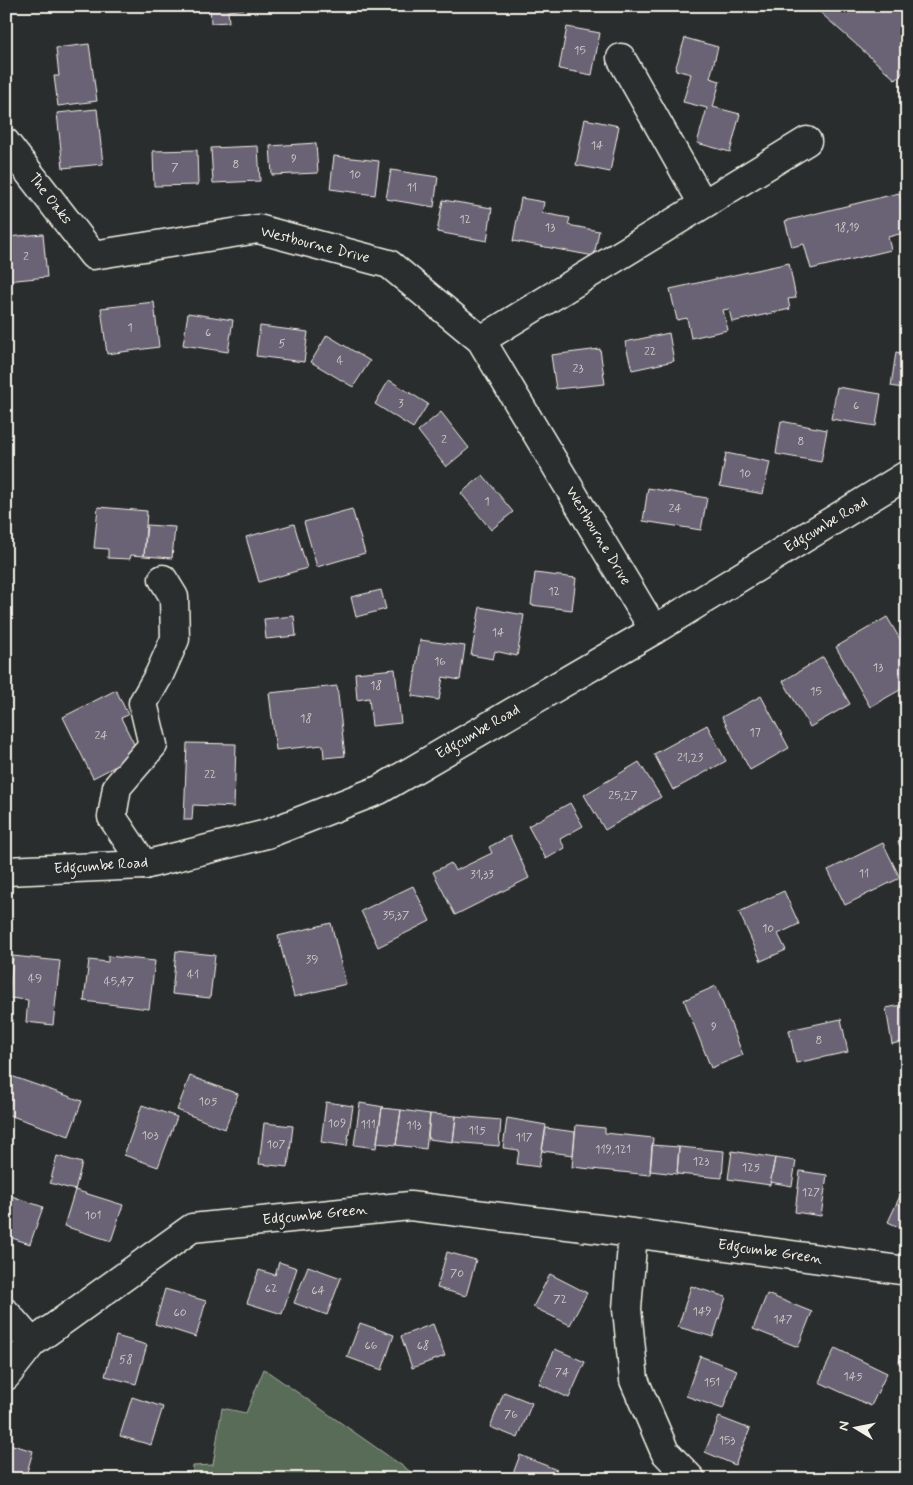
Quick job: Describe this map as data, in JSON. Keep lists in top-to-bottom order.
{
  "streets": {
    "street": [
      "The Oaks",
      "Westbourne Drive",
      "Edgcumbe Road",
      "Edgcumbe Green"
    ]
  },
  "crossings": [
    ["The Oaks", "Westbourne Drive"],
    ["Westbourne Drive", "Edgcumbe Road"]
  ],
  "house_numbers": [
    "15",
    "14",
    "9",
    "8",
    "7",
    "10",
    "11",
    "12",
    "13",
    "18,19",
    "2",
    "1",
    "6",
    "5",
    "22",
    "4",
    "23",
    "3",
    "6",
    "2",
    "8",
    "10",
    "1",
    "24",
    "12",
    "14",
    "16",
    "13",
    "18",
    "15",
    "18",
    "17",
    "24",
    "21,23",
    "22",
    "25,27",
    "11",
    "31,33",
    "35,37",
    "10",
    "39",
    "41",
    "49",
    "45,47",
    "9",
    "8",
    "105",
    "109",
    "111",
    "113",
    "115",
    "103",
    "117",
    "107",
    "119,121",
    "123",
    "125",
    "127",
    "101",
    "70",
    "62",
    "64",
    "72",
    "149",
    "60",
    "147",
    "66",
    "68",
    "58",
    "74",
    "145",
    "151",
    "76",
    "153"
  ],
  "north": "left"
}
